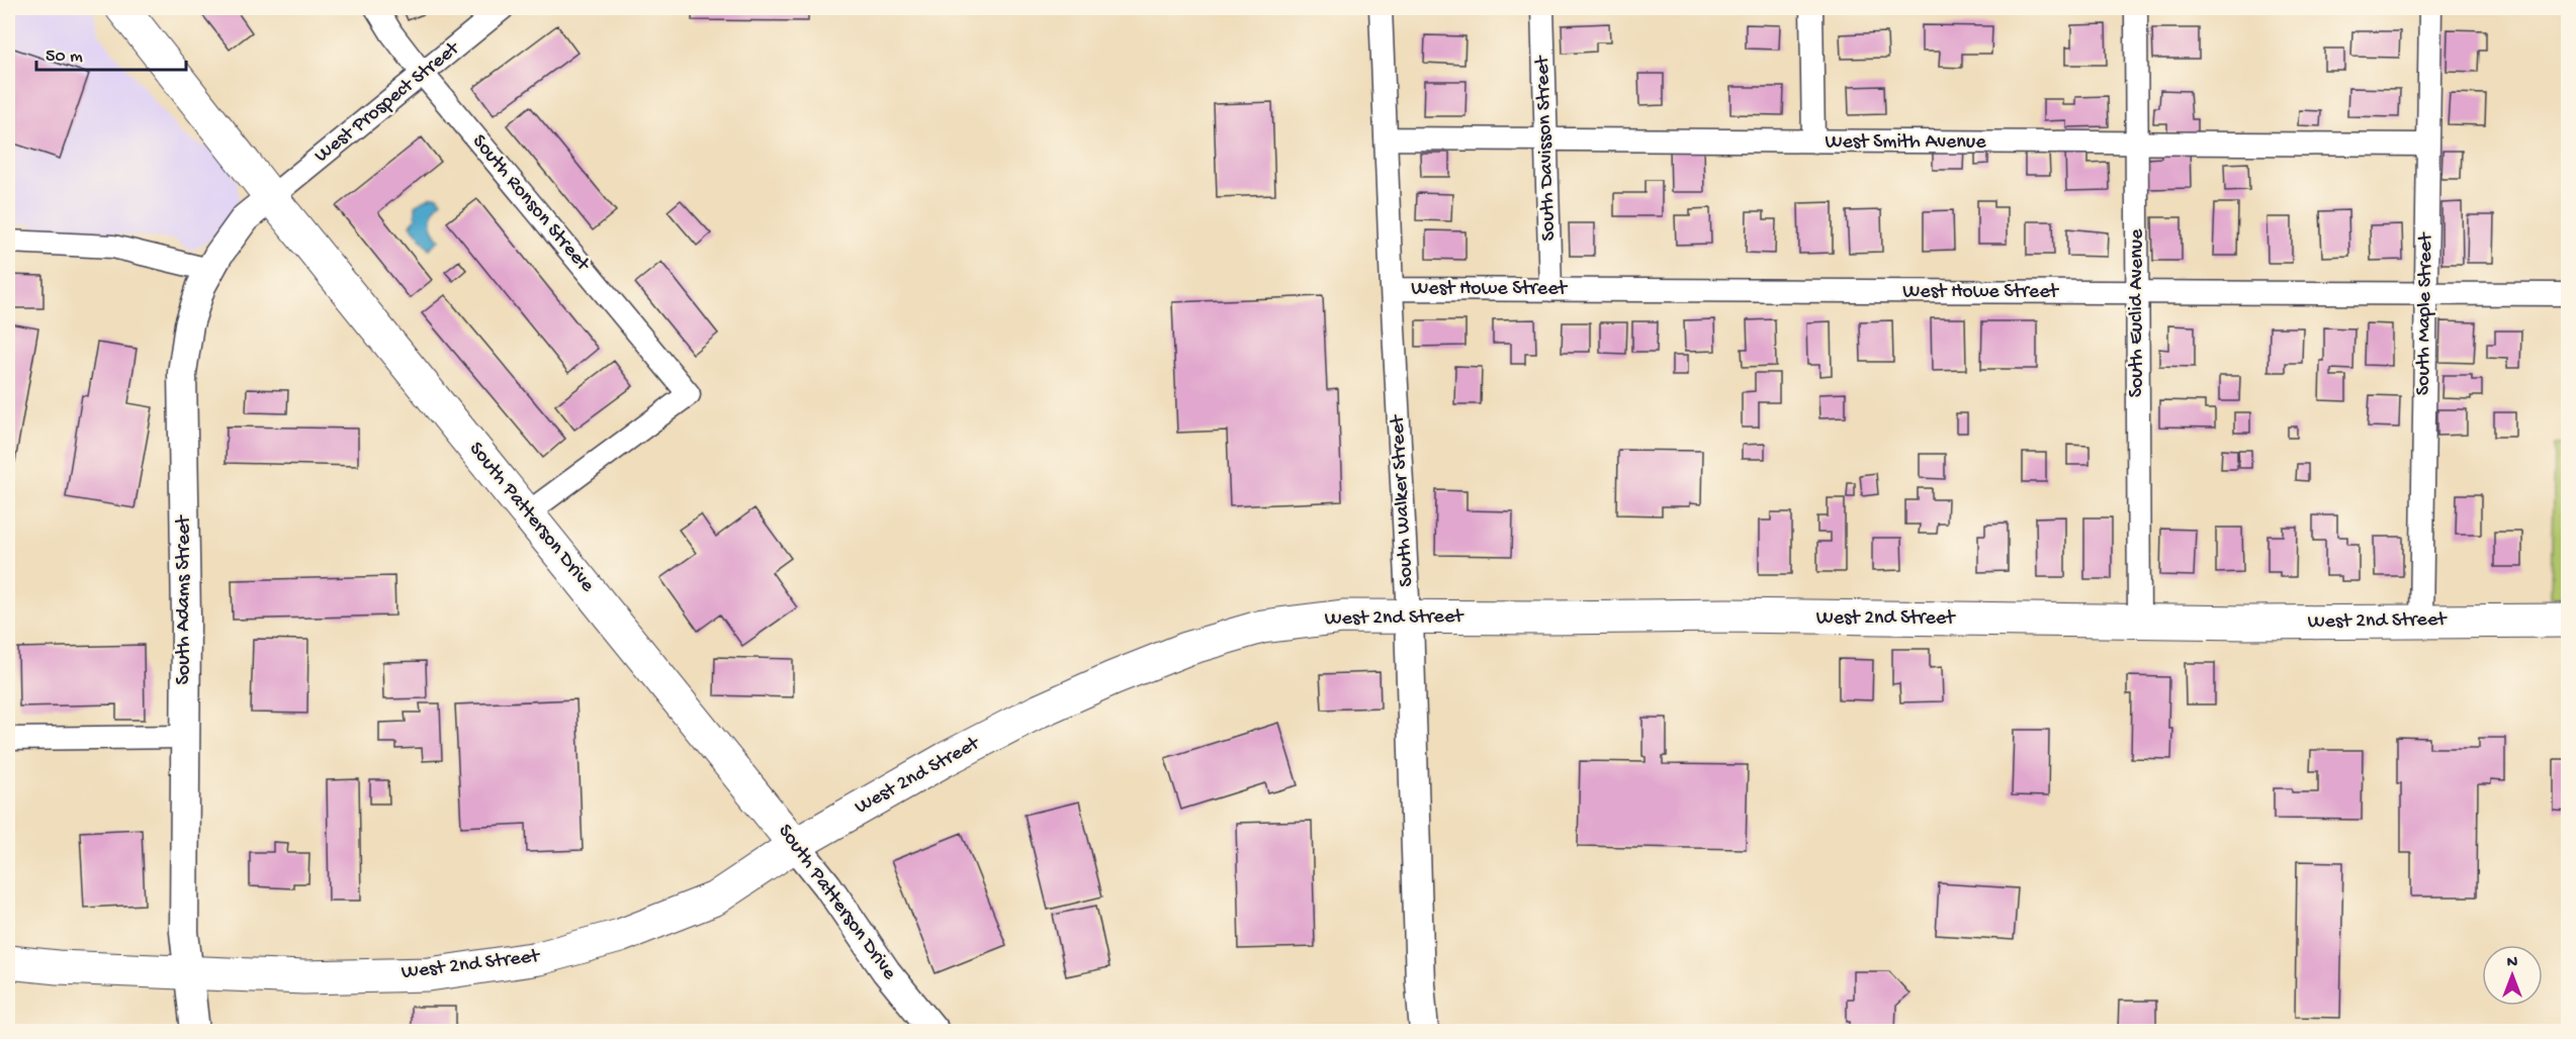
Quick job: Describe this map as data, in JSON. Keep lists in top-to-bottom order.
{
  "streets": {
    "main road": ["South Patterson Drive", "West 2nd Street"],
    "street": [
      "West Prospect Street",
      "West Smith Avenue",
      "South Davisson Street",
      "South Ronson Street",
      "West Howe Street",
      "South Euclid Avenue",
      "South Maple Street",
      "South Walker Street",
      "South Adams Street"
    ]
  },
  "crossings": [
    ["West Prospect Street", "South Ronson Street"],
    ["West Prospect Street", "South Patterson Drive"],
    ["West Prospect Street", "South Adams Street"],
    ["West Smith Avenue", "South Davisson Street"],
    ["West Smith Avenue", "South Euclid Avenue"],
    ["West Smith Avenue", "South Maple Street"],
    ["West Smith Avenue", "South Walker Street"],
    ["South Davisson Street", "West Howe Street"],
    ["South Ronson Street", "South Patterson Drive"],
    ["West Howe Street", "South Euclid Avenue"],
    ["West Howe Street", "South Maple Street"],
    ["West Howe Street", "South Walker Street"],
    ["South Euclid Avenue", "West 2nd Street"],
    ["South Maple Street", "West 2nd Street"],
    ["South Walker Street", "West 2nd Street"],
    ["South Patterson Drive", "South Adams Street"],
    ["South Patterson Drive", "West 2nd Street"],
    ["South Adams Street", "West 2nd Street"]
  ],
  "scale_bar": "50 m",
  "north": "top"
}
